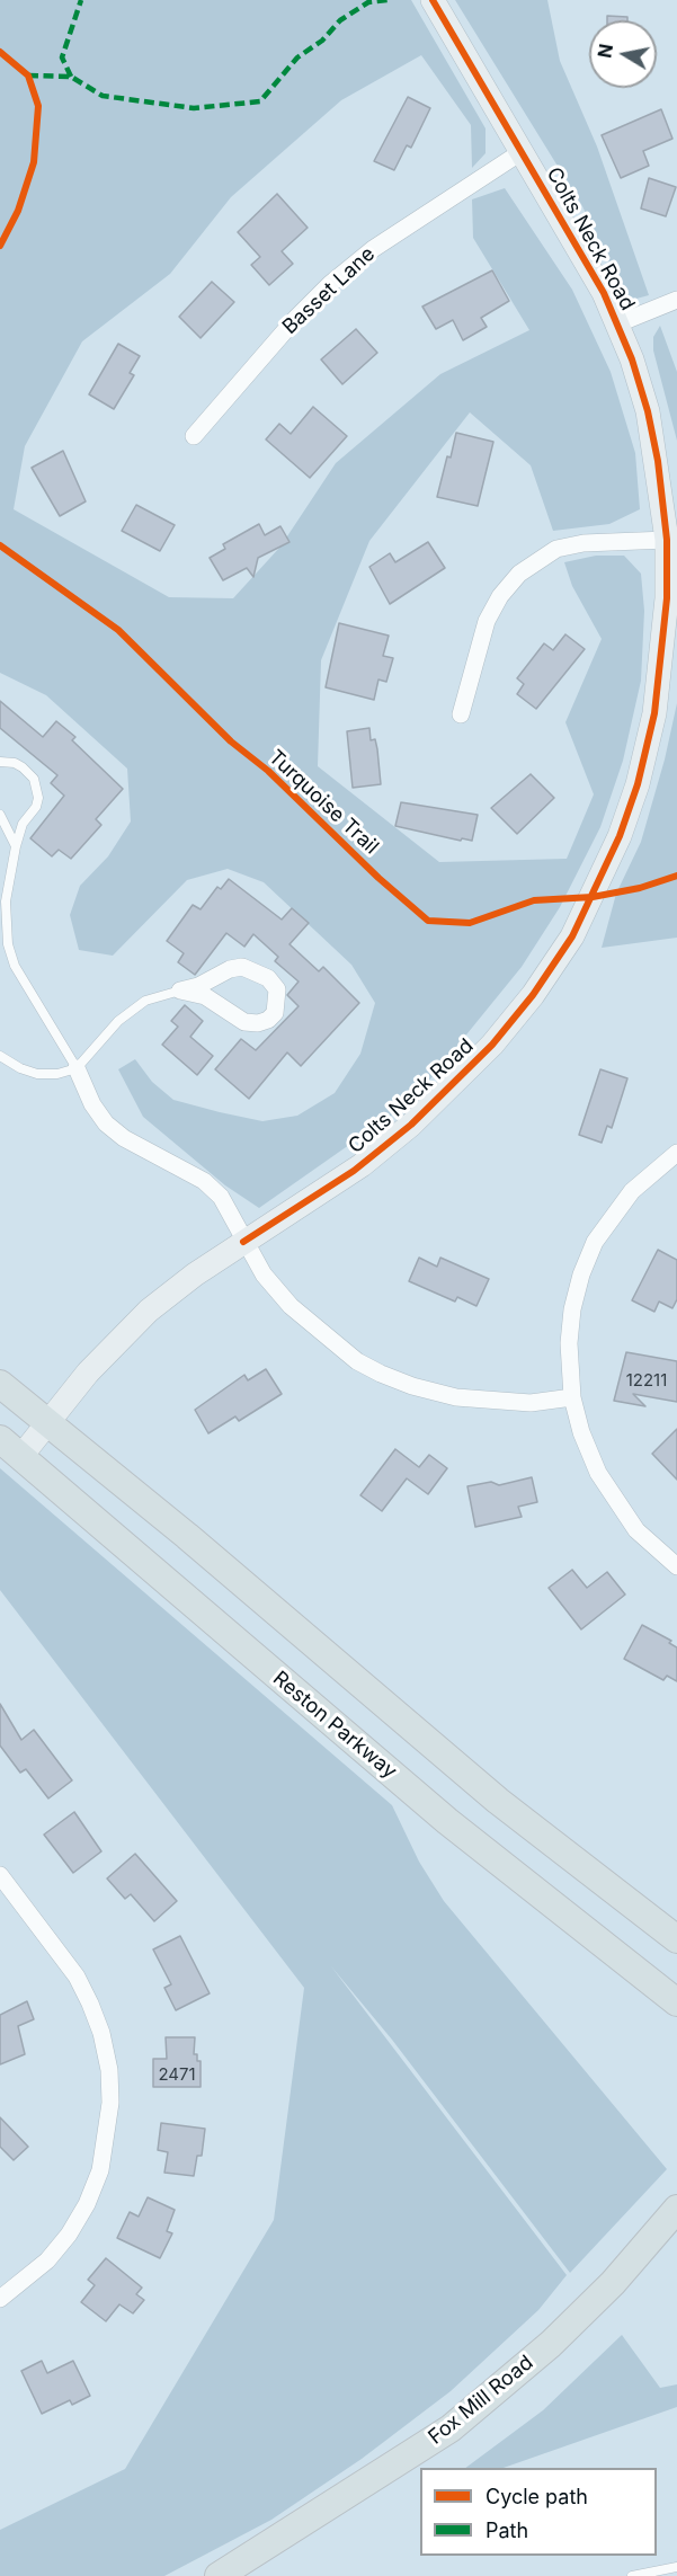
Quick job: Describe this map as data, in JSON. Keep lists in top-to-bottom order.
{
  "streets": {
    "main road": ["Reston Parkway", "Fox Mill Road"],
    "street": ["Colts Neck Road", "Basset Lane"],
    "cycle path": ["Turquoise Trail"]
  },
  "crossings": [
    ["Colts Neck Road", "Basset Lane"],
    ["Colts Neck Road", "Reston Parkway"]
  ],
  "house_numbers": ["12211", "2471"],
  "legend": ["Cycle path", "Path"],
  "north": "left"
}
